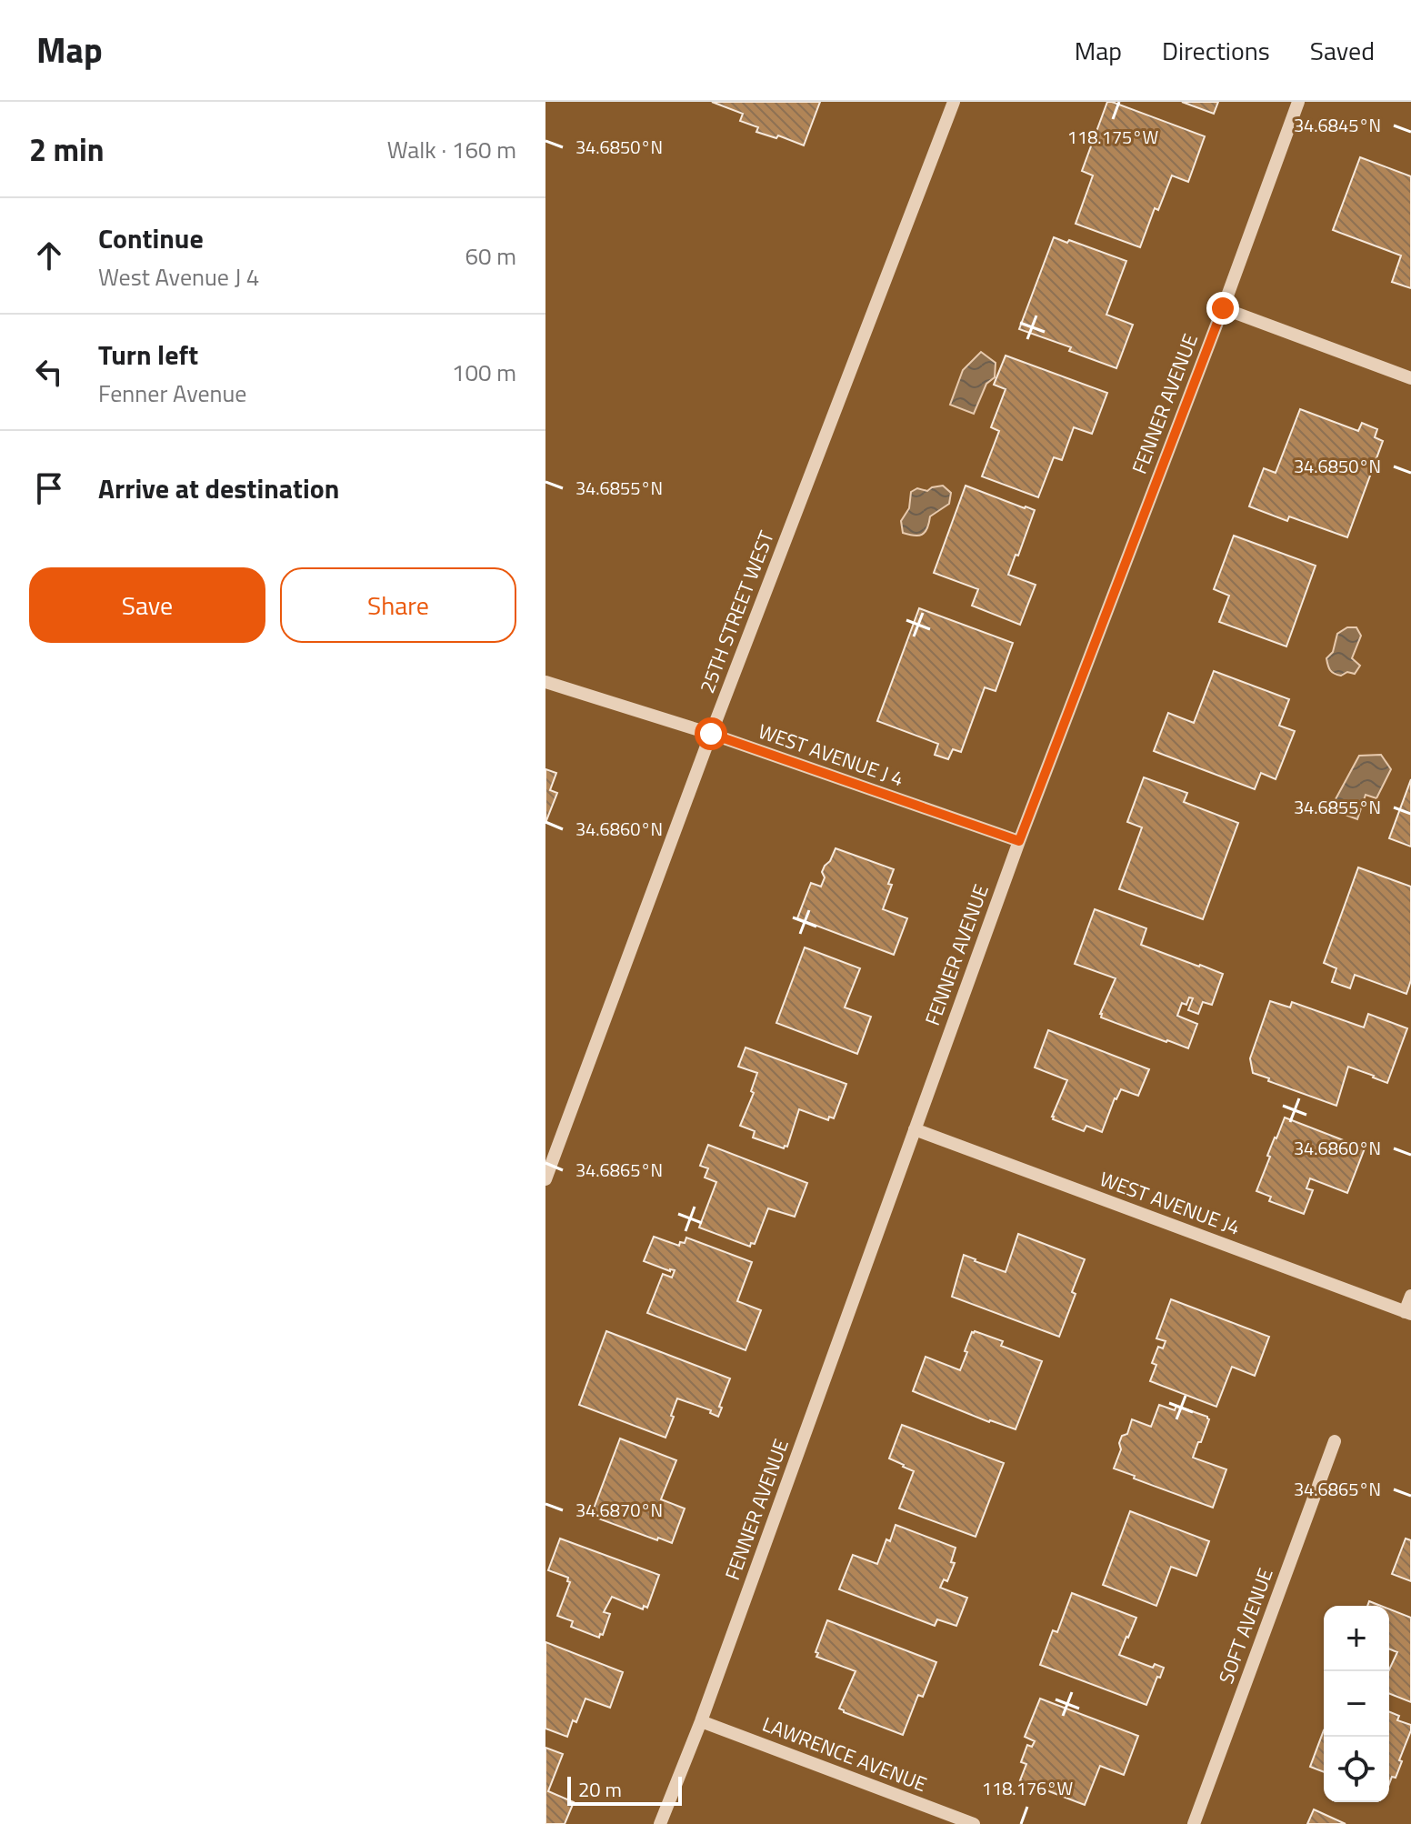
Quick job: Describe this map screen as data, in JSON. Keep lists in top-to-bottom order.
{
  "streets": {
    "street": [
      "FENNER AVENUE",
      "25TH STREET WEST",
      "WEST AVENUE J 4",
      "WEST AVENUE J4",
      "SOFT AVENUE",
      "LAWRENCE AVENUE"
    ]
  },
  "crossings": [
    ["FENNER AVENUE", "WEST AVENUE J 4"],
    ["FENNER AVENUE", "WEST AVENUE J4"],
    ["FENNER AVENUE", "LAWRENCE AVENUE"],
    ["25TH STREET WEST", "WEST AVENUE J 4"]
  ],
  "scale_bar": "20 m",
  "page": {
    "header": "Map",
    "nav": ["Map", "Directions", "Saved"],
    "heading": ["2 min", "Walk · 160 m"],
    "list": [
      ["Continue", "West Avenue J 4", "60 m"],
      ["Turn left", "Fenner Avenue", "100 m"],
      "Arrive at destination"
    ],
    "buttons": ["Save", "Share"],
    "map_buttons": ["+", "−"],
    "scale": "20 m"
  },
  "coordinates": [
    "34.6845°N",
    "118.175°W",
    "34.6850°N",
    "34.6855°N",
    "34.6860°N",
    "34.6865°N",
    "34.6870°N",
    "118.176°W"
  ]
}
